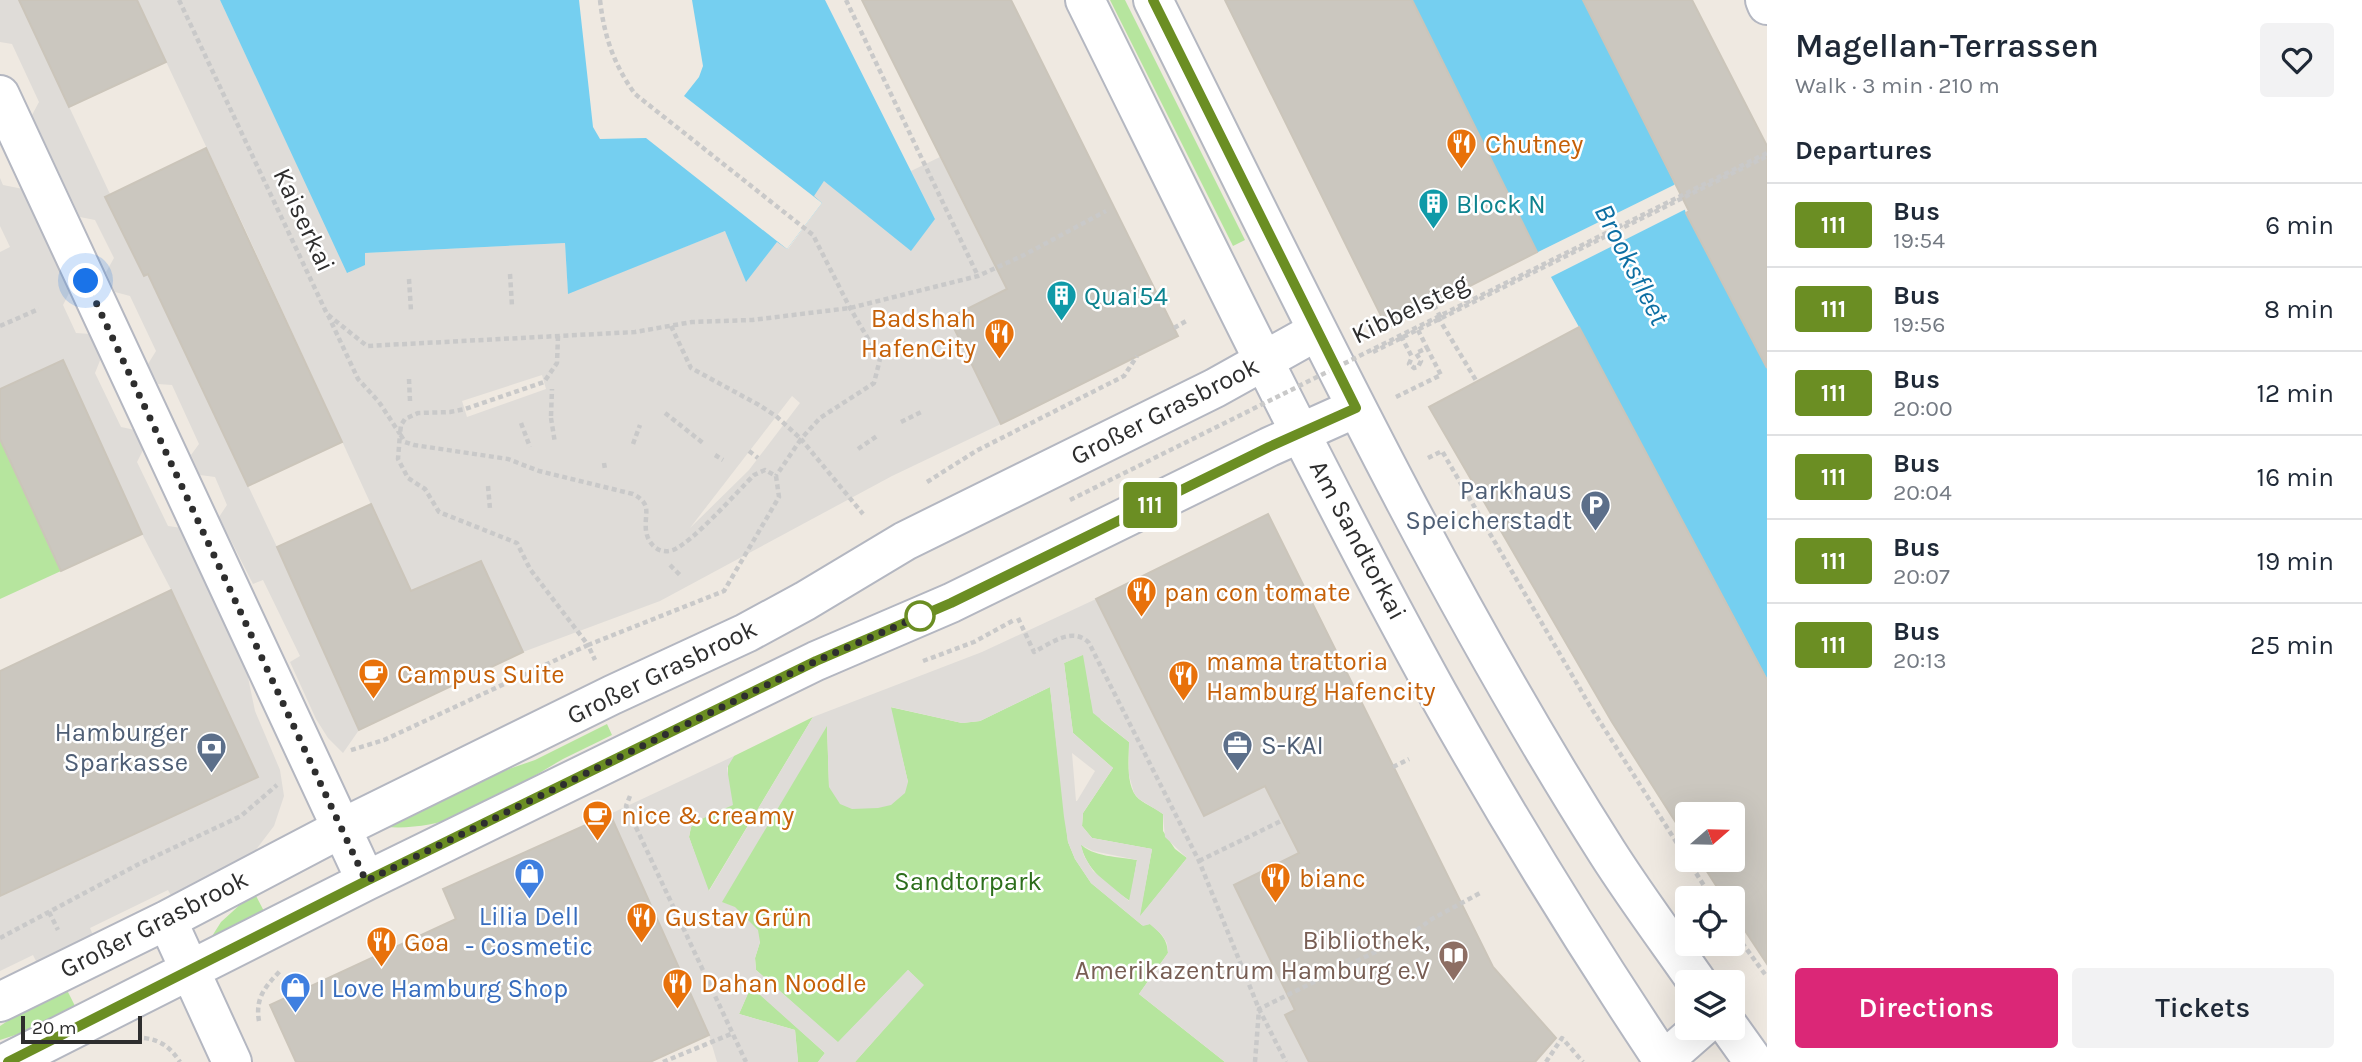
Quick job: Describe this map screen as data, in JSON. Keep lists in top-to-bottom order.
{
  "streets": {
    "street": ["Großer Grasbrook", "Am Sandtorkai"],
    "path": ["Kaiserkai", "Kibbelsteg"]
  },
  "crossings": [
    ["Großer Grasbrook", "Am Sandtorkai"]
  ],
  "water": ["Brooksfleet"],
  "parks": ["Sandtorpark"],
  "places": {
    "restaurant": [
      "Chutney",
      "Badshah HafenCity",
      "pan con tomate",
      "mama trattoria Hamburg Hafencity",
      "bianc",
      "Gustav Grün",
      "Goa",
      "Dahan Noodle"
    ],
    "building": ["Block N", "Quai54"],
    "parking": ["Parkhaus Speicherstadt"],
    "cafe": ["Campus Suite", "nice & creamy"],
    "office": ["S-KAI"],
    "bank": ["Hamburger Sparkasse"],
    "shop": ["Lilia Dell - Cosmetic", "I Love Hamburg Shop"],
    "library": ["Bibliothek, Amerikazentrum Hamburg e.V"]
  },
  "lines": ["bus line 111"],
  "scale_bar": "20 m",
  "north": "right",
  "page": {
    "on_map": "111",
    "heading": [
      ["Magellan-Terrassen", "Walk · 3 min · 210 m"],
      "Departures"
    ],
    "list": [
      {
        "mark": "111",
        "name": "Bus",
        "note": "19:54",
        "value": "6 min"
      },
      {
        "mark": "111",
        "name": "Bus",
        "note": "19:56",
        "value": "8 min"
      },
      {
        "mark": "111",
        "name": "Bus",
        "note": "20:00",
        "value": "12 min"
      },
      {
        "mark": "111",
        "name": "Bus",
        "note": "20:04",
        "value": "16 min"
      },
      {
        "mark": "111",
        "name": "Bus",
        "note": "20:07",
        "value": "19 min"
      },
      {
        "mark": "111",
        "name": "Bus",
        "note": "20:13",
        "value": "25 min"
      }
    ],
    "buttons": ["Directions", "Tickets"],
    "scale": "20 m"
  }
}
